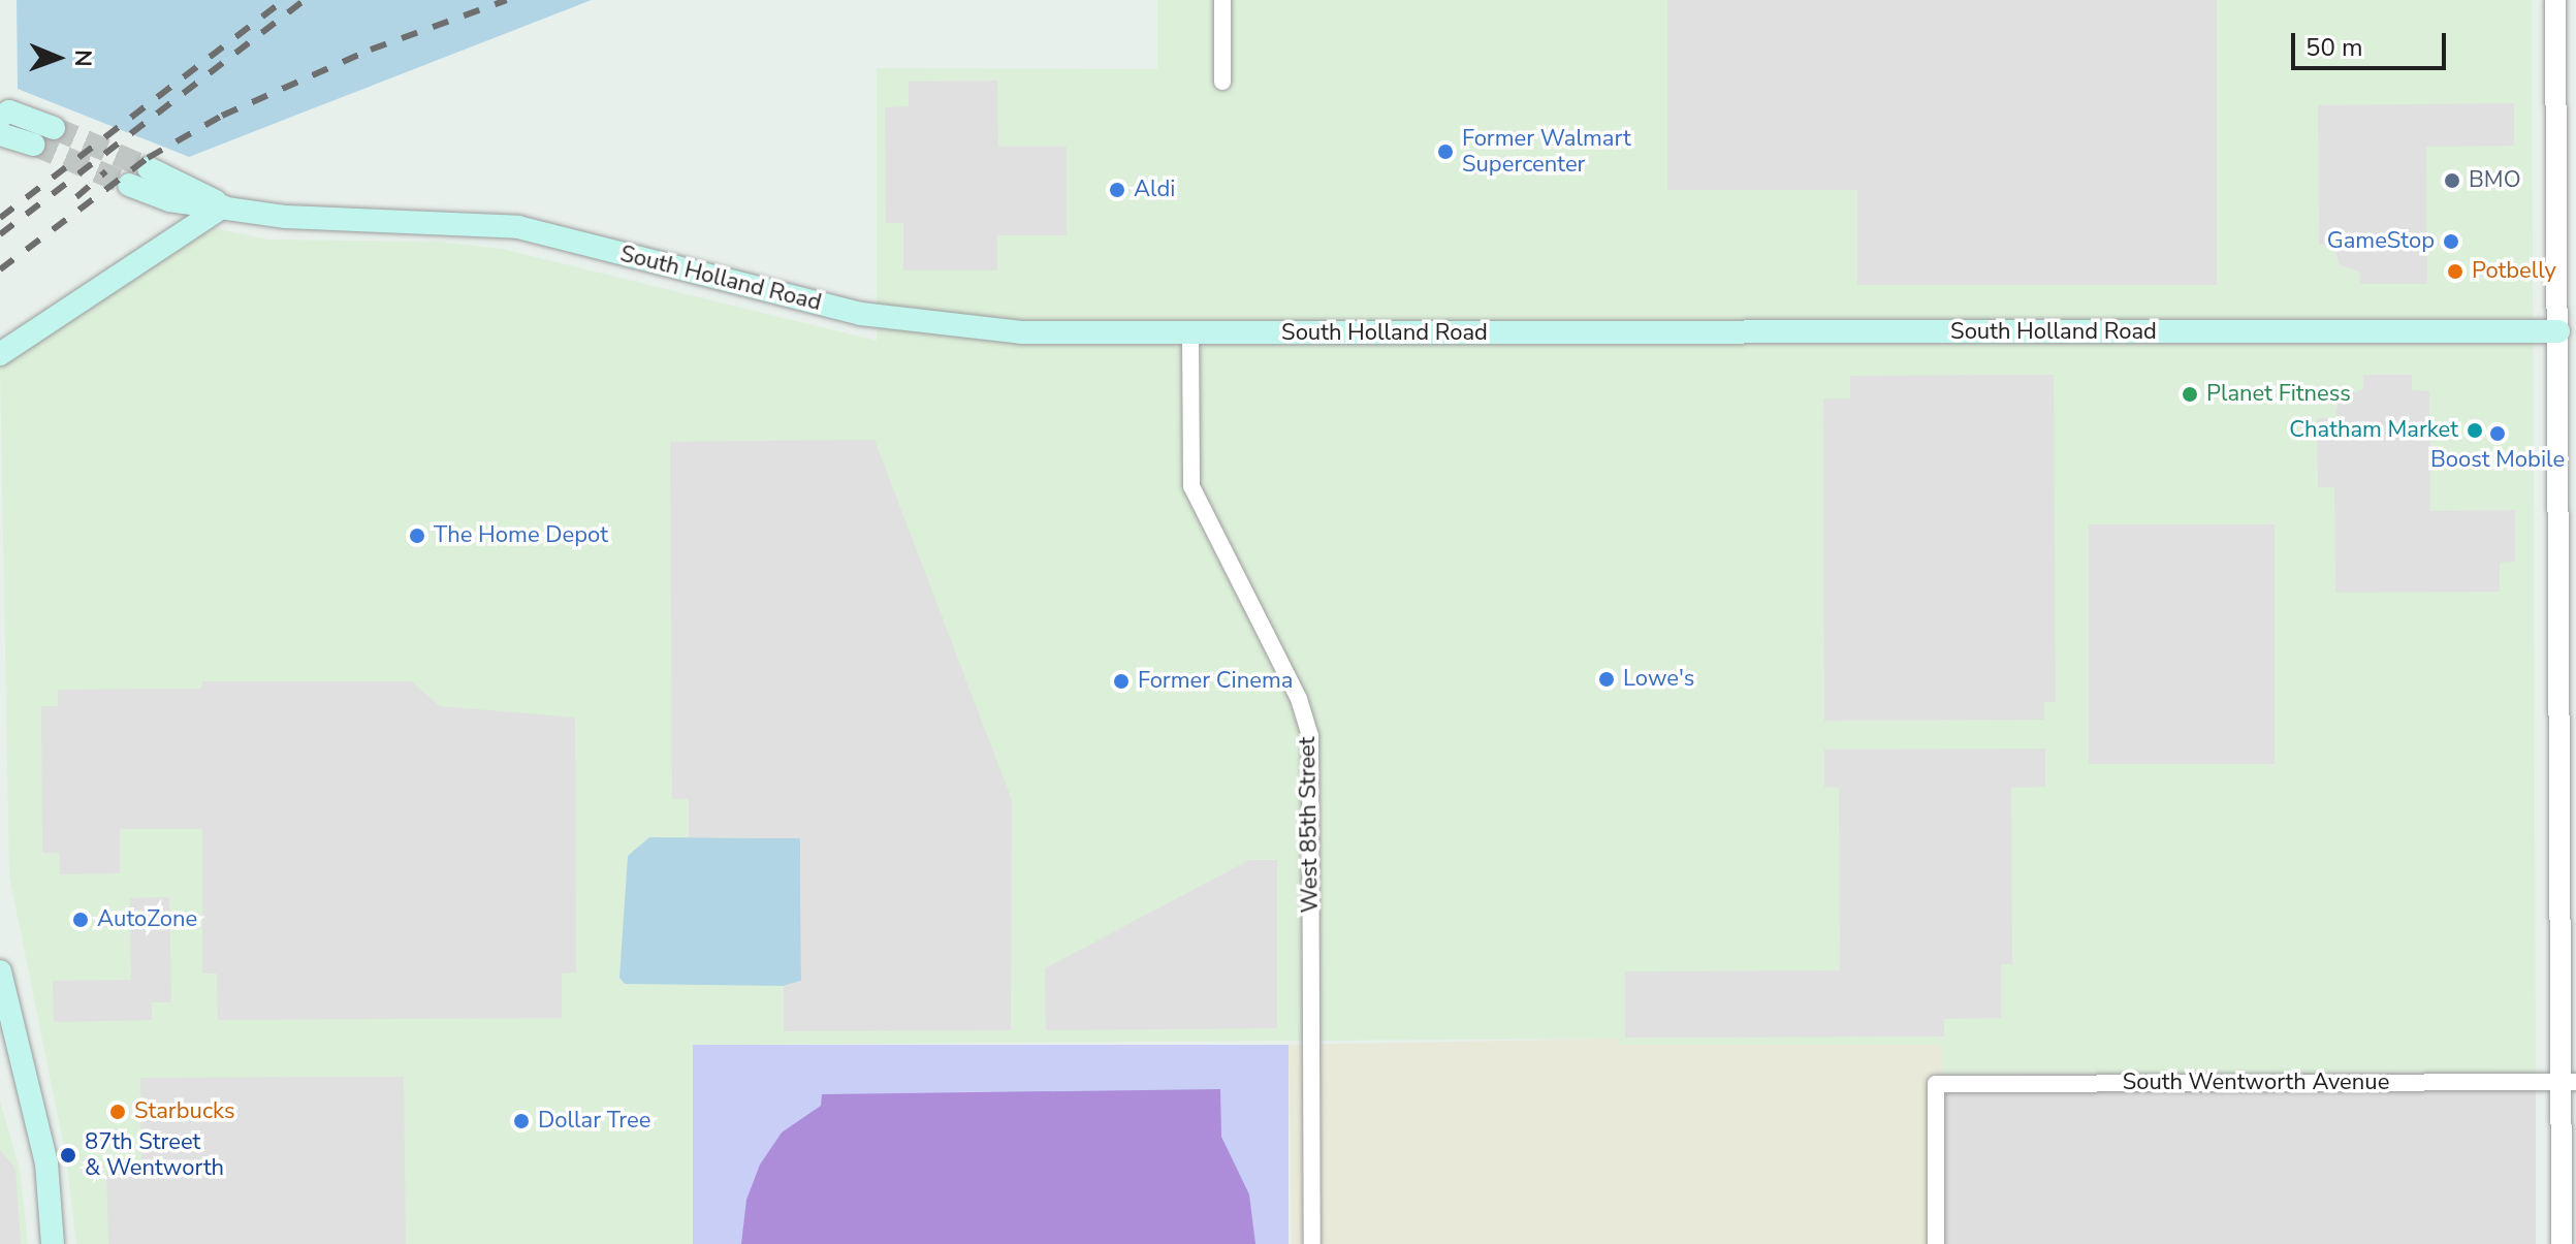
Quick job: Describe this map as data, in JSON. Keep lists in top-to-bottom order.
{
  "streets": {
    "main road": ["South Holland Road"],
    "street": ["West 85th Street", "South Wentworth Avenue"]
  },
  "crossings": [
    ["South Holland Road", "West 85th Street"]
  ],
  "places": [
    "Former Walmart Supercenter",
    "BMO",
    "Aldi",
    "GameStop",
    "Potbelly",
    "Planet Fitness",
    "Chatham Market",
    "Boost Mobile",
    "The Home Depot",
    "Lowe's",
    "Former Cinema",
    "AutoZone",
    "Starbucks",
    "Dollar Tree",
    "87th Street & Wentworth"
  ],
  "scale_bar": "50 m",
  "north": "right"
}
